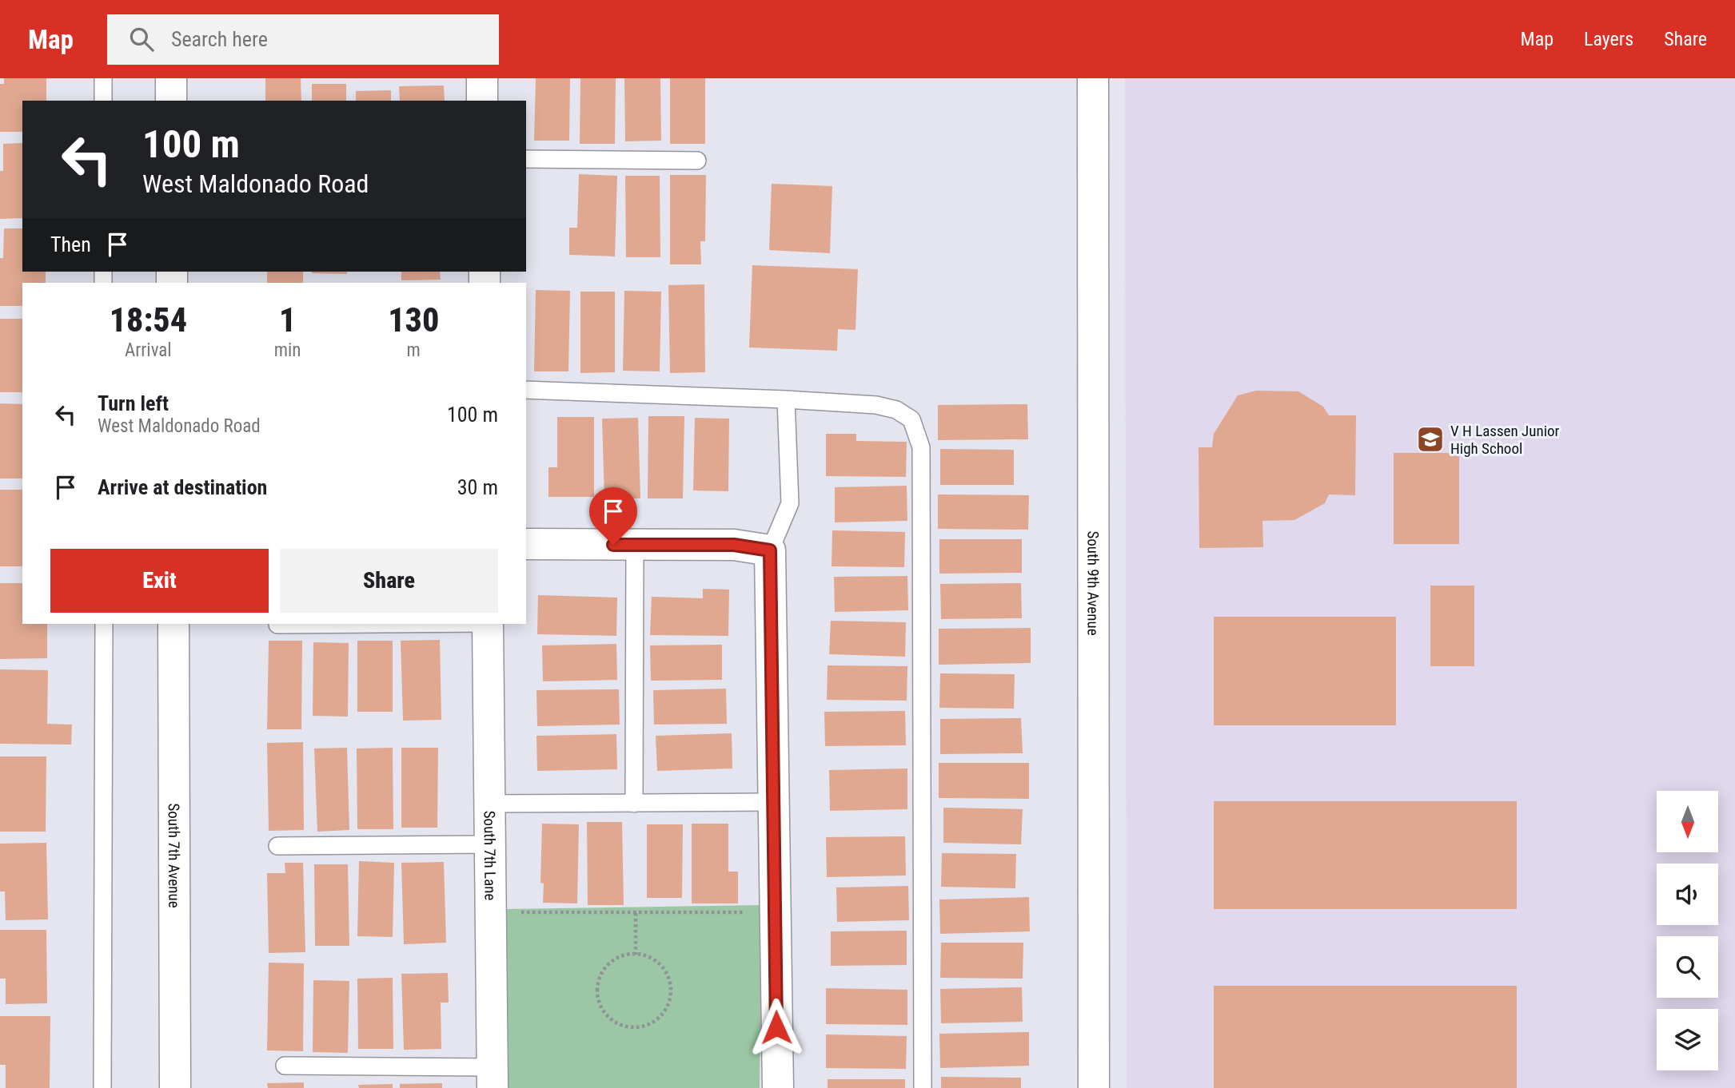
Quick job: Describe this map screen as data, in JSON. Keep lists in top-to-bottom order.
{
  "streets": {
    "street": ["South 9th Avenue", "South 7th Avenue", "South 7th Lane"]
  },
  "places": {
    "school or university": ["V H Lassen Junior High School"]
  },
  "north": "bottom",
  "page": {
    "header": "Map",
    "search": "Search here",
    "nav": ["Map", "Layers", "Share"],
    "turn": ["100 m", "West Maldonado Road"],
    "then": "Then",
    "eta": [
      "18:54",
      "Arrival",
      "1",
      "min",
      "130",
      "m"
    ],
    "list": [
      {
        "name": "Turn left",
        "note": "West Maldonado Road",
        "value": "100 m"
      },
      {
        "name": "Arrive at destination",
        "value": "30 m"
      }
    ],
    "buttons": ["Exit", "Share"]
  }
}
